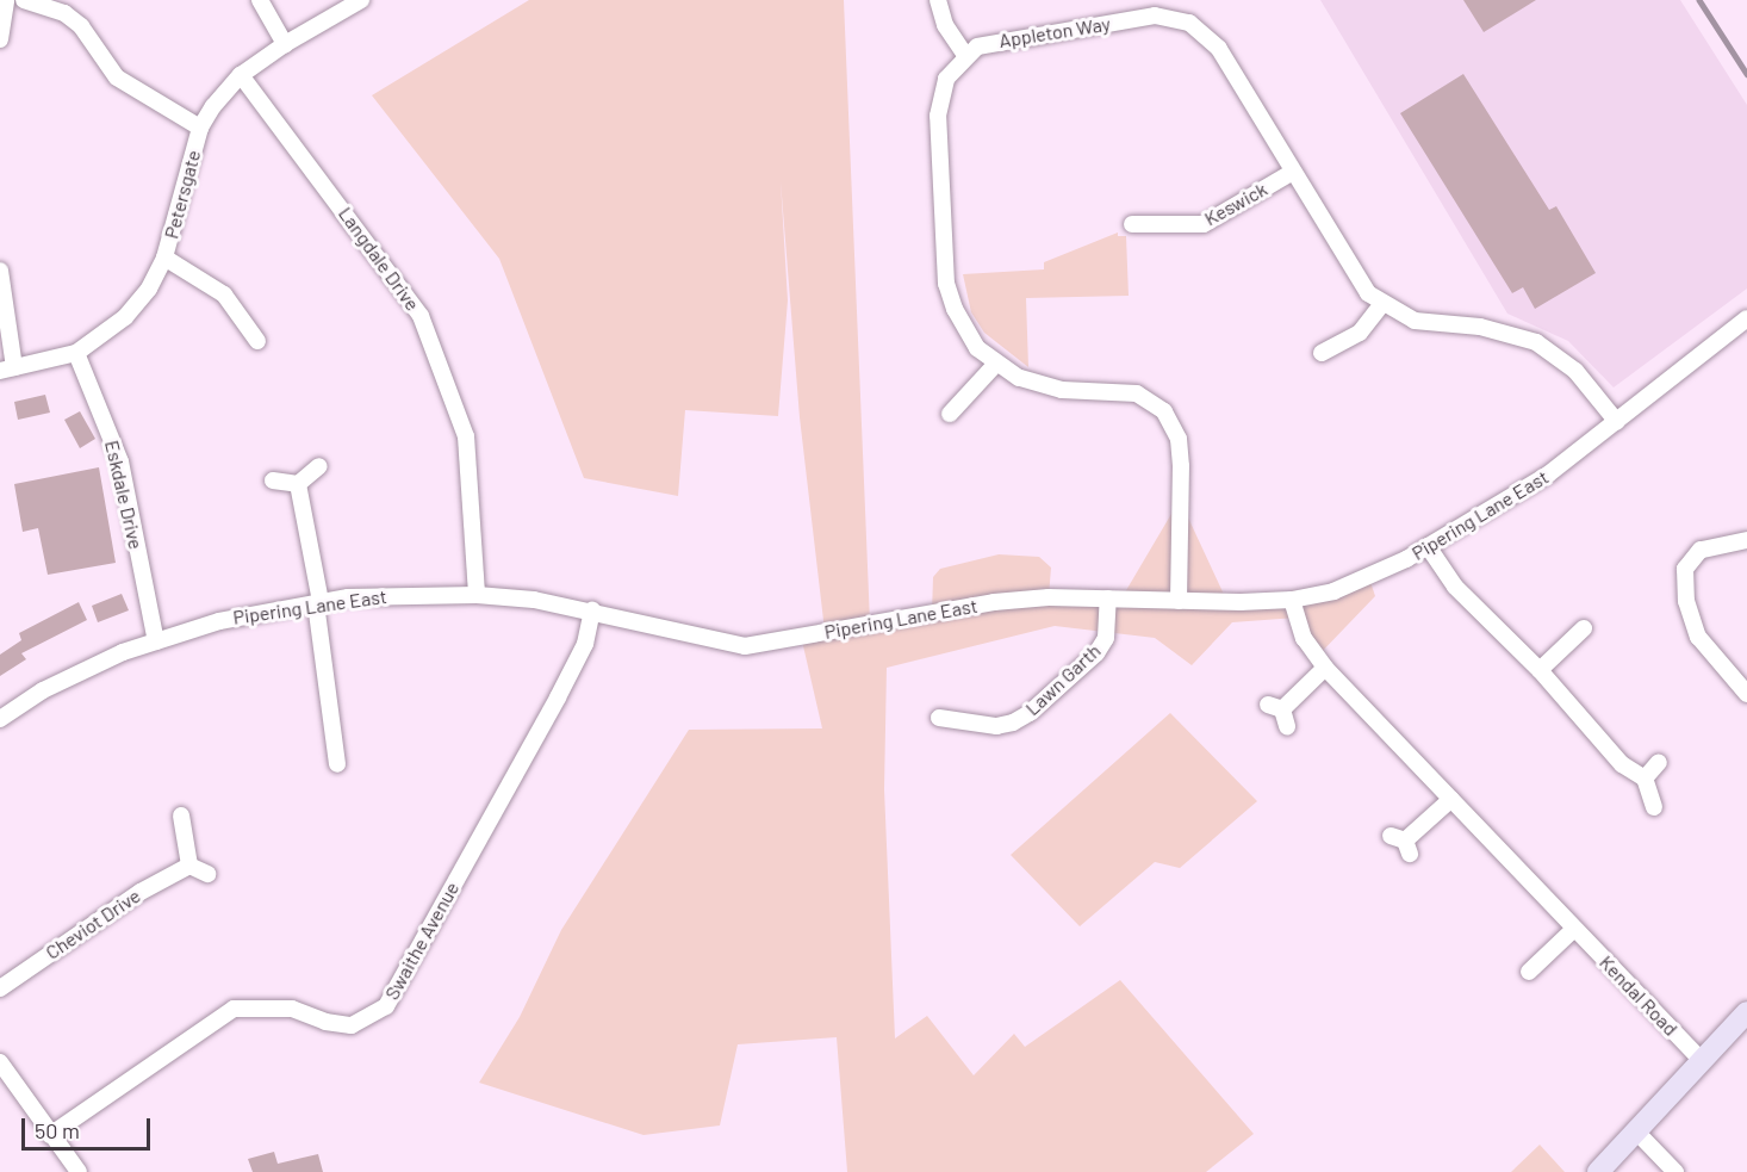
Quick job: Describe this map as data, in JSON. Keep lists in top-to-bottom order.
{
  "streets": {
    "street": [
      "Appleton Way",
      "Petersgate",
      "Keswick",
      "Langdale Drive",
      "Eskdale Drive",
      "Pipering Lane East",
      "Lawn Garth",
      "Cheviot Drive",
      "Swaithe Avenue",
      "Kendal Road"
    ]
  },
  "crossings": [
    ["Appleton Way", "Keswick"],
    ["Appleton Way", "Pipering Lane East"],
    ["Petersgate", "Langdale Drive"],
    ["Petersgate", "Eskdale Drive"],
    ["Langdale Drive", "Pipering Lane East"],
    ["Eskdale Drive", "Pipering Lane East"],
    ["Pipering Lane East", "Lawn Garth"],
    ["Pipering Lane East", "Swaithe Avenue"],
    ["Pipering Lane East", "Kendal Road"]
  ],
  "scale_bar": "50 m"
}
